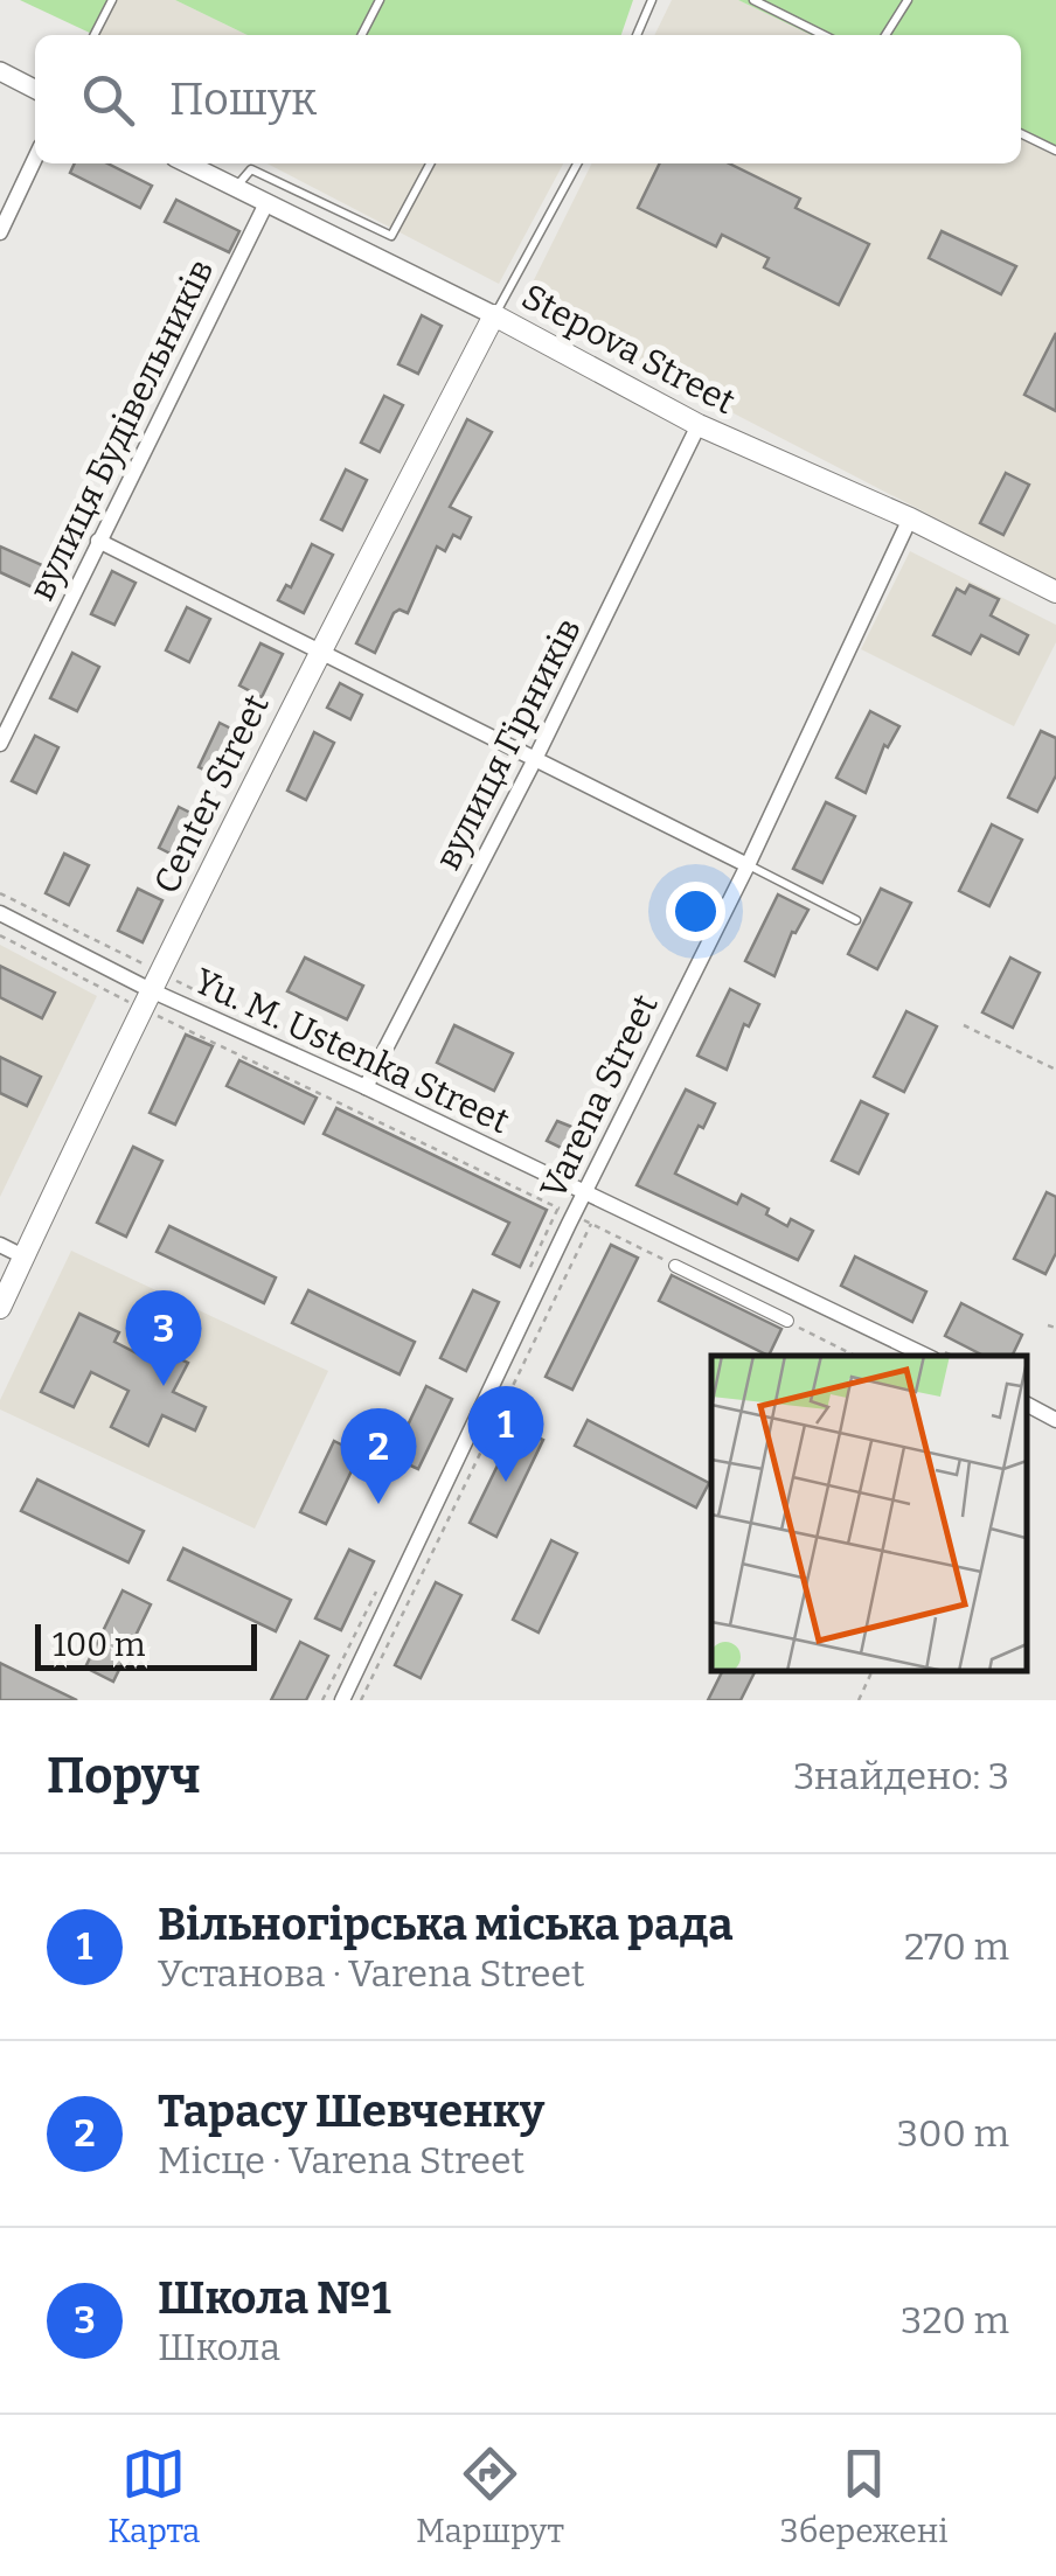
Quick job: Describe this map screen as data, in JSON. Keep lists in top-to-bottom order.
{
  "streets": {
    "main road": ["Stepova Street", "Center Street"],
    "street": [
      "вулиця Будівельників",
      "вулиця Гірників",
      "Yu. M. Ustenka Street",
      "Varena Street"
    ]
  },
  "crossings": [
    ["Stepova Street", "вулиця Будівельників"],
    ["Stepova Street", "вулиця Гірників"],
    ["Stepova Street", "Center Street"],
    ["Stepova Street", "Varena Street"],
    ["вулиця Гірників", "Yu. M. Ustenka Street"],
    ["Center Street", "Yu. M. Ustenka Street"],
    ["Yu. M. Ustenka Street", "Varena Street"]
  ],
  "scale_bar": "100 m",
  "page": {
    "search": "Пошук",
    "pins": ["3", "1", "2"],
    "scale": "100 m",
    "heading": ["Поруч", "Знайдено: 3"],
    "list": [
      {
        "mark": "1",
        "name": "Вільногірська міська рада",
        "note": "Установа · Varena Street",
        "value": "270 m"
      },
      {
        "mark": "2",
        "name": "Тарасу Шевченку",
        "note": "Місце · Varena Street",
        "value": "300 m"
      },
      {
        "mark": "3",
        "name": "Школа №1",
        "note": "Школа",
        "value": "320 m"
      }
    ],
    "nav": ["Карта", "Маршрут", "Збережені"]
  }
}
